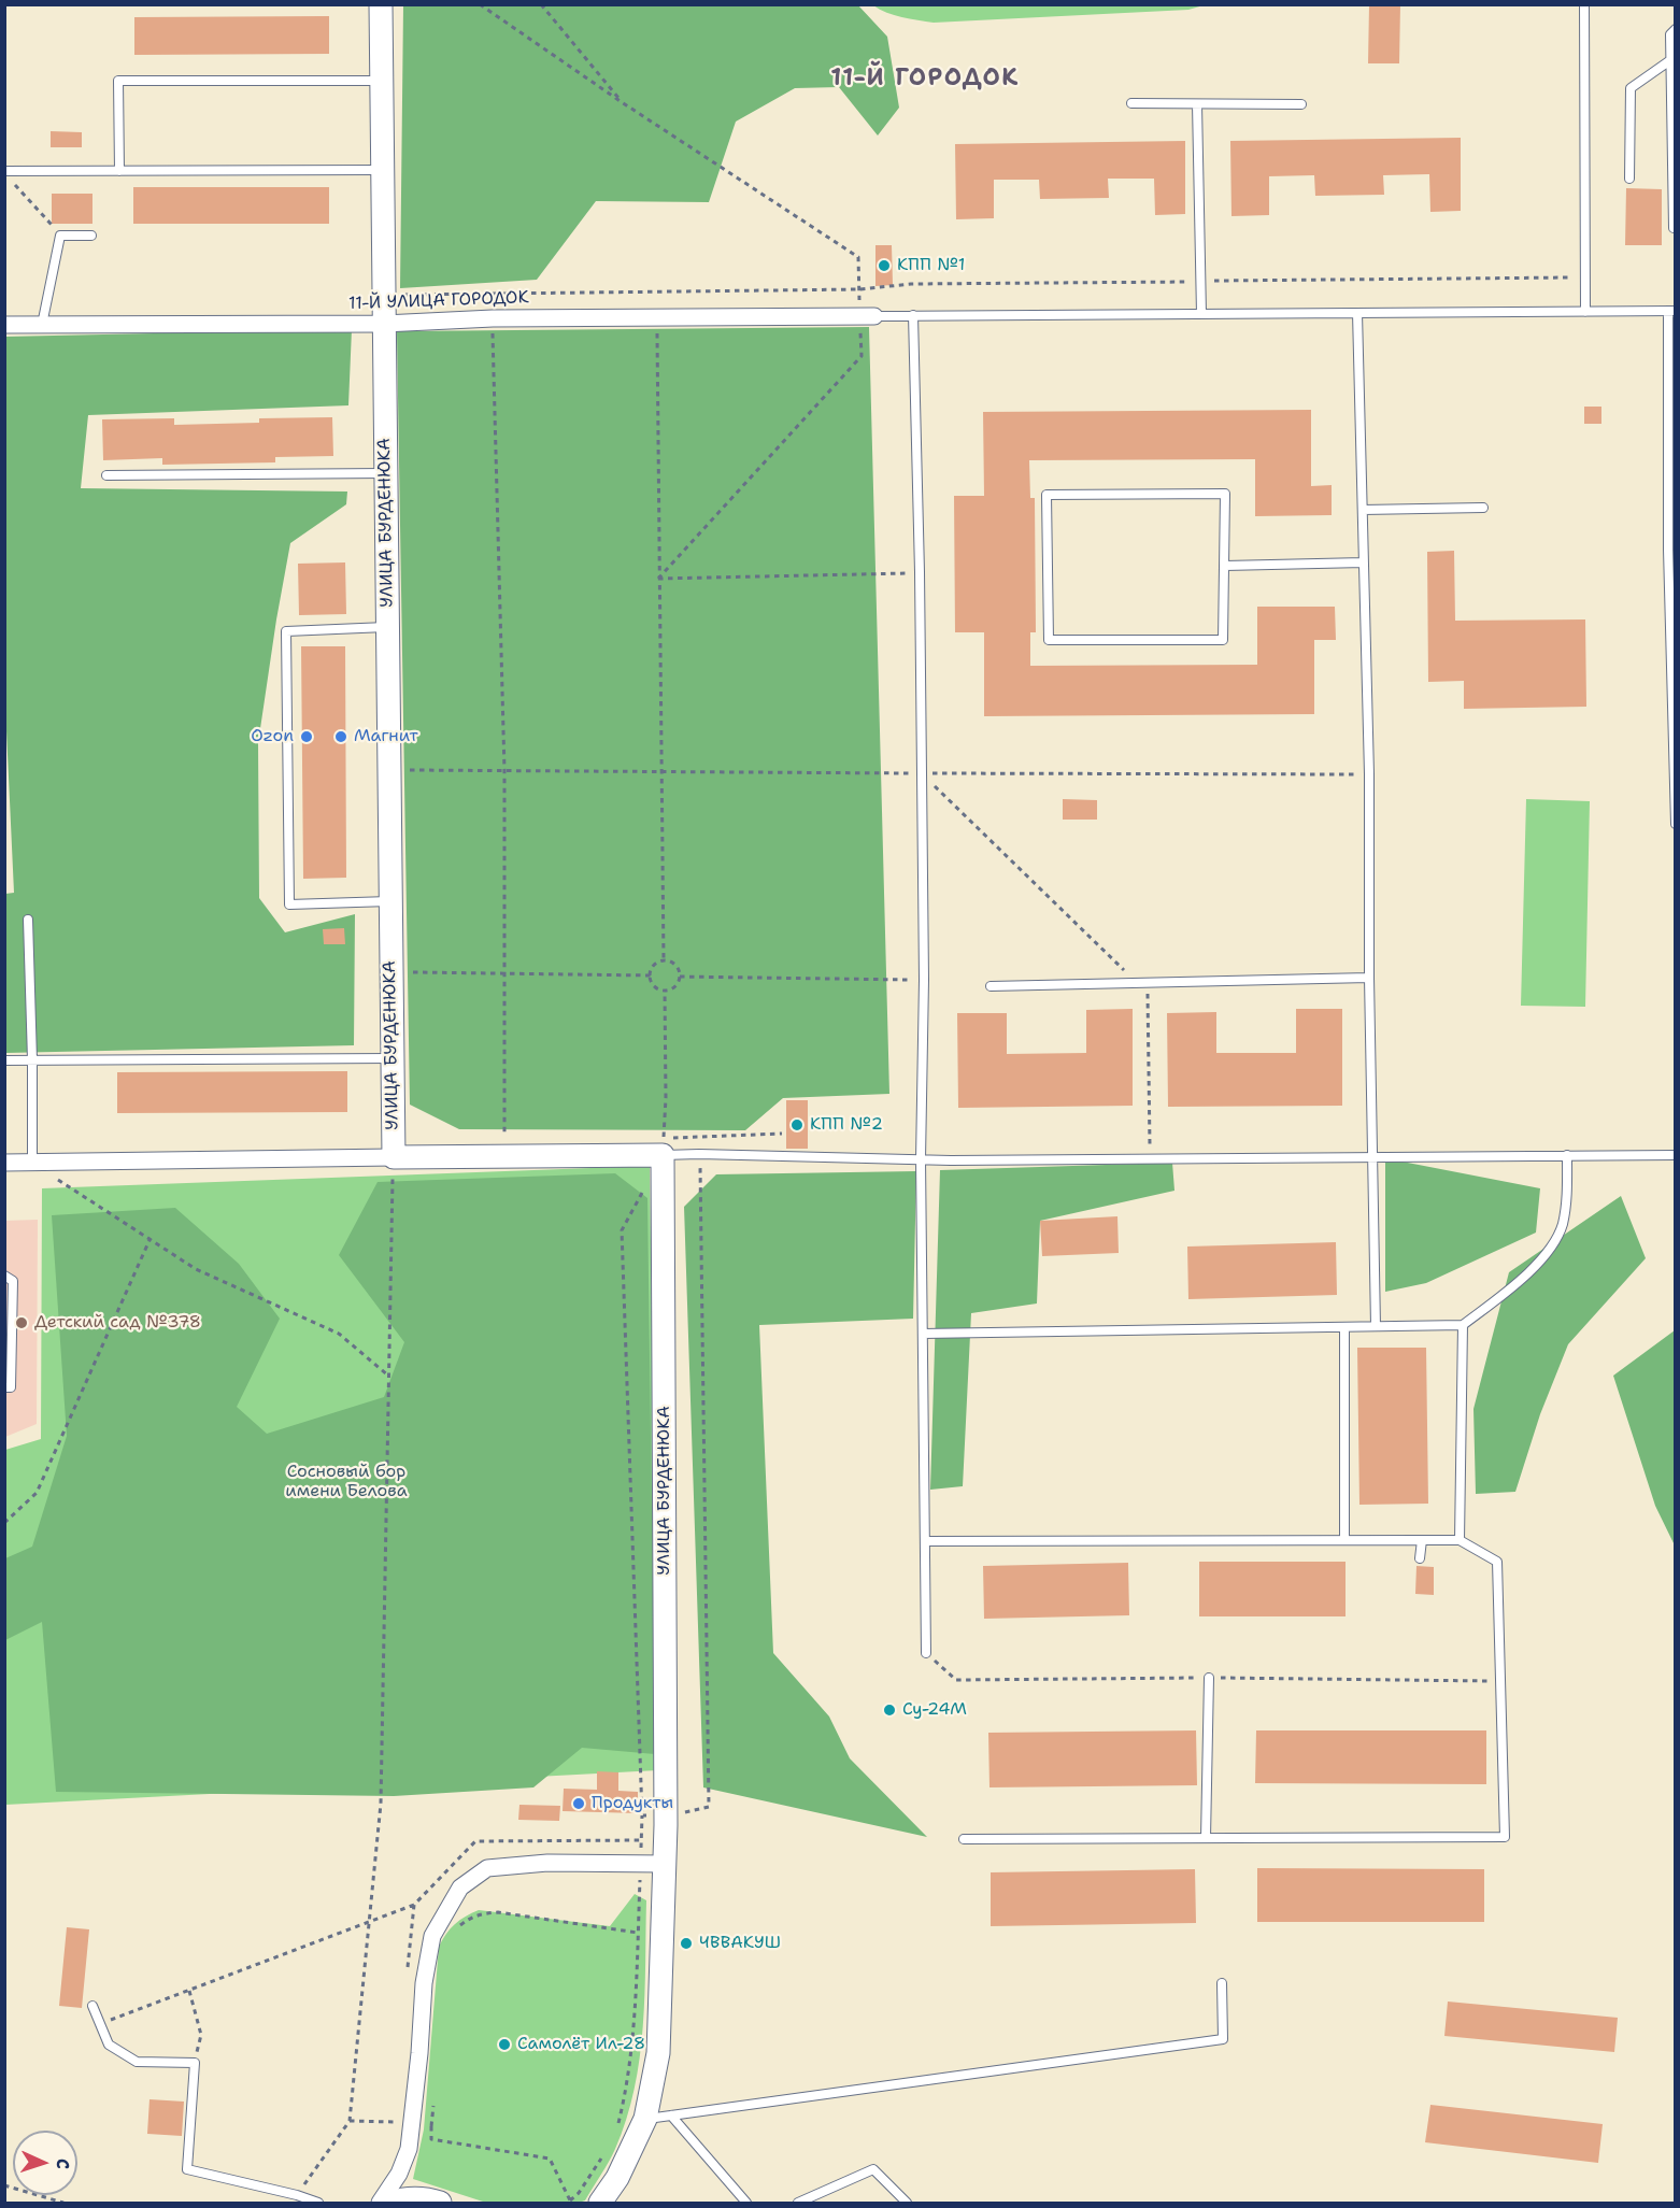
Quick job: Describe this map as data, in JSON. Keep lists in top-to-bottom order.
{
  "streets": {
    "street": ["11-Й УЛИЦА ГОРОДОК", "УЛИЦА БУРДЕНЮКА"]
  },
  "crossings": [
    ["11-Й УЛИЦА ГОРОДОК", "УЛИЦА БУРДЕНЮКА"]
  ],
  "districts": ["11-Й ГОРОДОК"],
  "parks": ["Сосновый бор имени Белова"],
  "places": [
    "КПП №1",
    "Ozon",
    "Магнит",
    "КПП №2",
    "Детский сад №378",
    "Су-24М",
    "Продукты",
    "ЧВВАКУШ",
    "Самолёт Ил-28"
  ],
  "north": "right"
}
